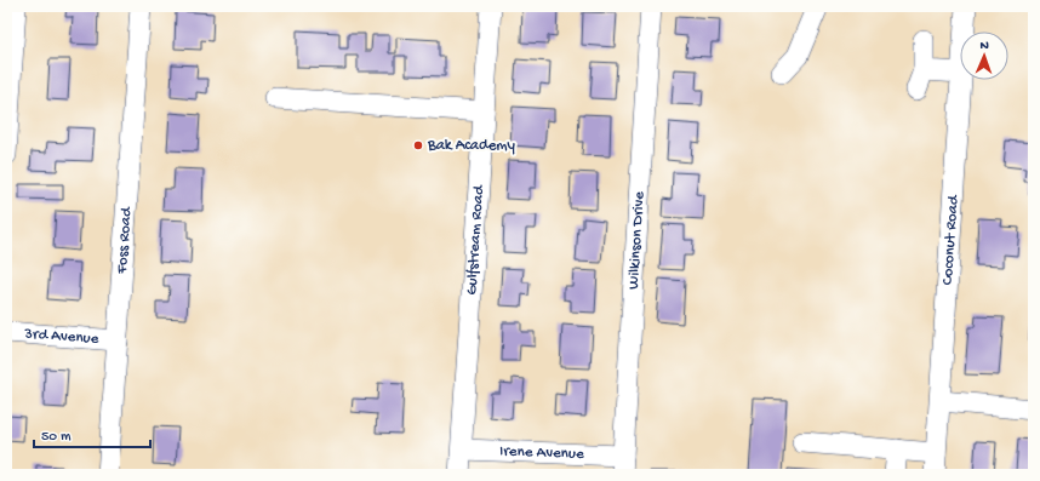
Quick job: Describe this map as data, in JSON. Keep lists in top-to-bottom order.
{
  "streets": {
    "street": [
      "Foss Road",
      "Gulfstream Road",
      "Wilkinson Drive",
      "Coconut Road",
      "3rd Avenue",
      "Irene Avenue"
    ]
  },
  "crossings": [
    ["Foss Road", "3rd Avenue"],
    ["Gulfstream Road", "Irene Avenue"],
    ["Wilkinson Drive", "Irene Avenue"]
  ],
  "places": ["Bak Academy"],
  "scale_bar": "50 m",
  "north": "top"
}
